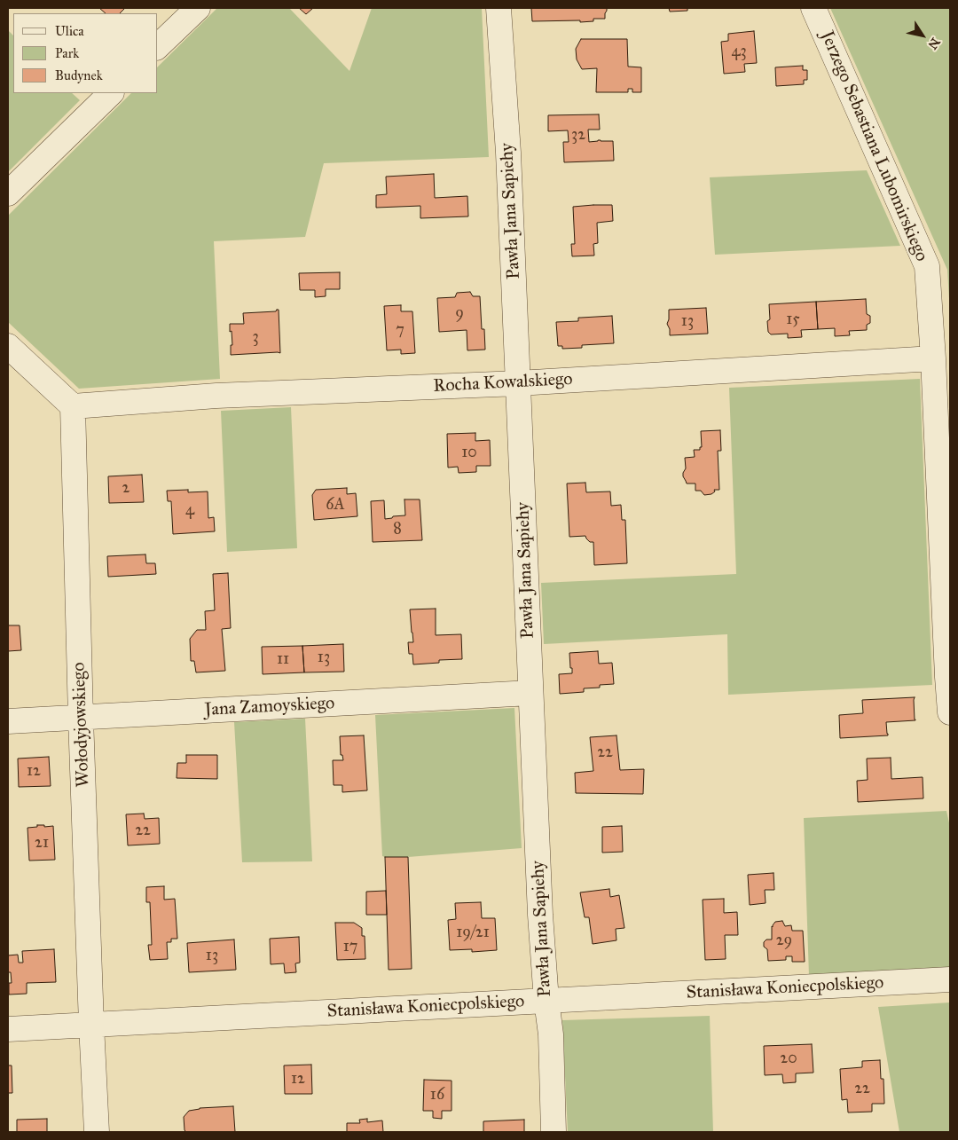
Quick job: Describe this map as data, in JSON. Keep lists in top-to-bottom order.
{
  "streets": {
    "street": [
      "Jerzego Sebastiana Lubomirskiego",
      "Pawła Jana Sapiehy",
      "Rocha Kowalskiego",
      "Jana Zamoyskiego",
      "Wołodyjowskiego",
      "Stanisława Koniecpolskiego"
    ]
  },
  "crossings": [
    ["Jerzego Sebastiana Lubomirskiego", "Rocha Kowalskiego"],
    ["Pawła Jana Sapiehy", "Rocha Kowalskiego"],
    ["Pawła Jana Sapiehy", "Jana Zamoyskiego"],
    ["Pawła Jana Sapiehy", "Stanisława Koniecpolskiego"],
    ["Rocha Kowalskiego", "Wołodyjowskiego"],
    ["Jana Zamoyskiego", "Wołodyjowskiego"],
    ["Wołodyjowskiego", "Stanisława Koniecpolskiego"]
  ],
  "house_numbers": [
    "43",
    "32",
    "9",
    "15",
    "13",
    "7",
    "3",
    "10",
    "2",
    "6A",
    "4",
    "8",
    "13",
    "11",
    "22",
    "12",
    "22",
    "21",
    "19/21",
    "29",
    "17",
    "13",
    "20",
    "12",
    "22",
    "16"
  ],
  "legend": ["Ulica", "Park", "Budynek"],
  "north": "bottom right"
}
